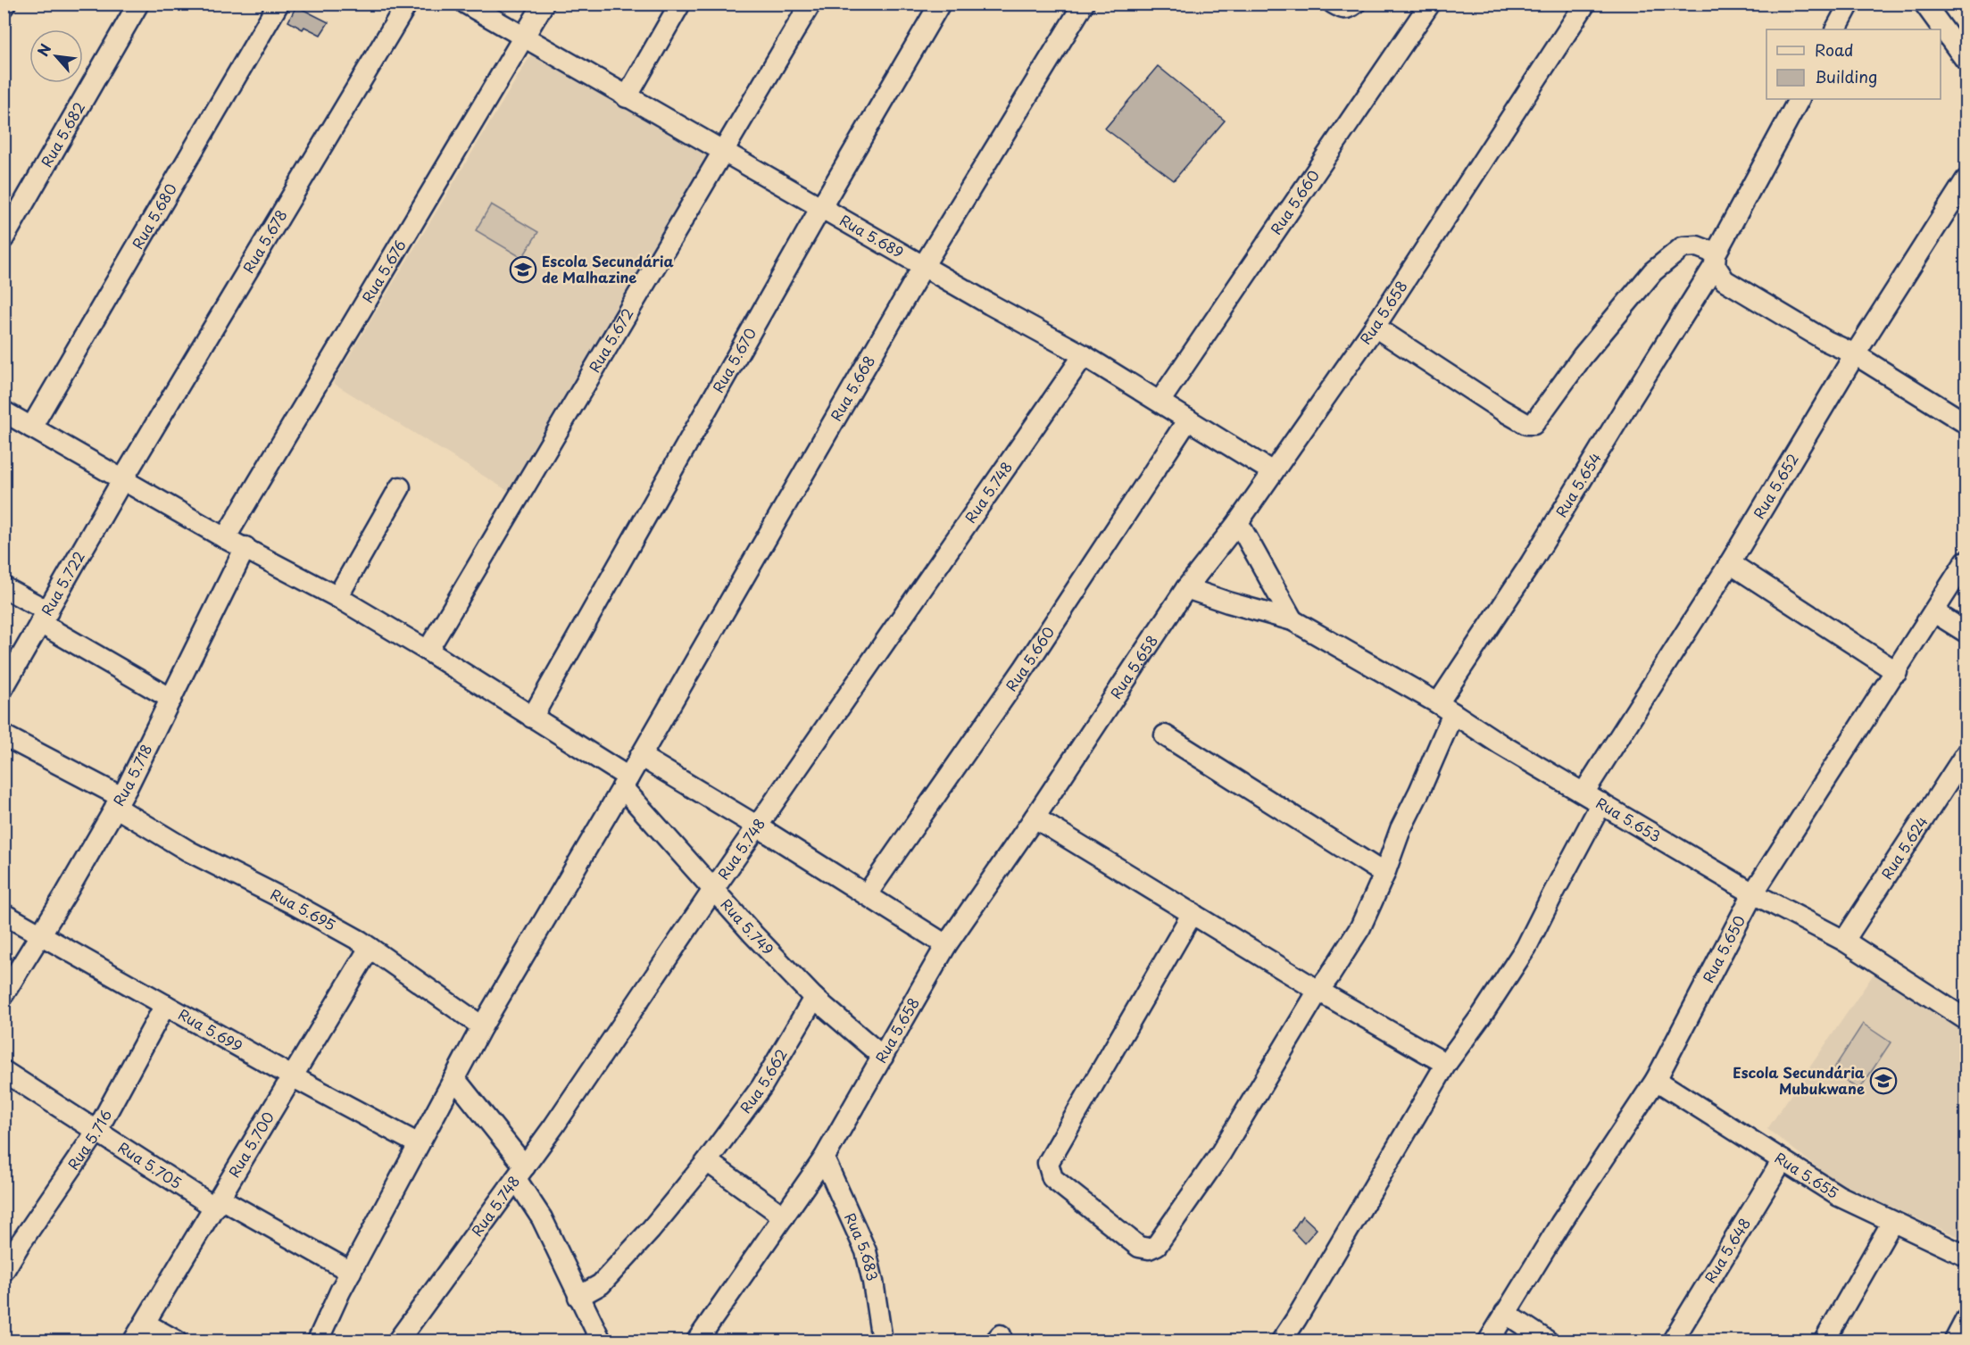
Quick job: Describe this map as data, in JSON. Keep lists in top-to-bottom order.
{
  "streets": {
    "street": [
      "Rua 5.682",
      "Rua 5.660",
      "Rua 5.680",
      "Rua 5.689",
      "Rua 5.678",
      "Rua 5.676",
      "Rua 5.658",
      "Rua 5.672",
      "Rua 5.670",
      "Rua 5.668",
      "Rua 5.654",
      "Rua 5.652",
      "Rua 5.748",
      "Rua 5.722",
      "Rua 5.718",
      "Rua 5.653",
      "Rua 5.624",
      "Rua 5.695",
      "Rua 5.749",
      "Rua 5.650",
      "Rua 5.699",
      "Rua 5.662",
      "Rua 5.716",
      "Rua 5.700",
      "Rua 5.705",
      "Rua 5.655",
      "Rua 5.683",
      "Rua 5.648"
    ]
  },
  "crossings": [
    ["Rua 5.660", "Rua 5.689"],
    ["Rua 5.680", "Rua 5.749"],
    ["Rua 5.689", "Rua 5.676"],
    ["Rua 5.689", "Rua 5.658"],
    ["Rua 5.689", "Rua 5.672"],
    ["Rua 5.689", "Rua 5.670"],
    ["Rua 5.689", "Rua 5.668"],
    ["Rua 5.689", "Rua 5.748"],
    ["Rua 5.678", "Rua 5.722"],
    ["Rua 5.678", "Rua 5.749"],
    ["Rua 5.676", "Rua 5.749"],
    ["Rua 5.658", "Rua 5.653"],
    ["Rua 5.658", "Rua 5.749"],
    ["Rua 5.658", "Rua 5.683"],
    ["Rua 5.672", "Rua 5.749"],
    ["Rua 5.670", "Rua 5.749"],
    ["Rua 5.668", "Rua 5.749"],
    ["Rua 5.654", "Rua 5.653"],
    ["Rua 5.652", "Rua 5.653"],
    ["Rua 5.748", "Rua 5.749"],
    ["Rua 5.722", "Rua 5.749"],
    ["Rua 5.718", "Rua 5.695"],
    ["Rua 5.718", "Rua 5.749"],
    ["Rua 5.718", "Rua 5.699"],
    ["Rua 5.653", "Rua 5.624"],
    ["Rua 5.653", "Rua 5.650"],
    ["Rua 5.695", "Rua 5.700"],
    ["Rua 5.749", "Rua 5.662"],
    ["Rua 5.650", "Rua 5.655"],
    ["Rua 5.699", "Rua 5.716"],
    ["Rua 5.699", "Rua 5.700"],
    ["Rua 5.716", "Rua 5.705"],
    ["Rua 5.700", "Rua 5.705"],
    ["Rua 5.655", "Rua 5.648"]
  ],
  "places": {
    "school or university": ["Escola Secundária de Malhazine", "Escola Secundária Mubukwane"]
  },
  "legend": ["Road", "Building"],
  "north": "top left"
}
